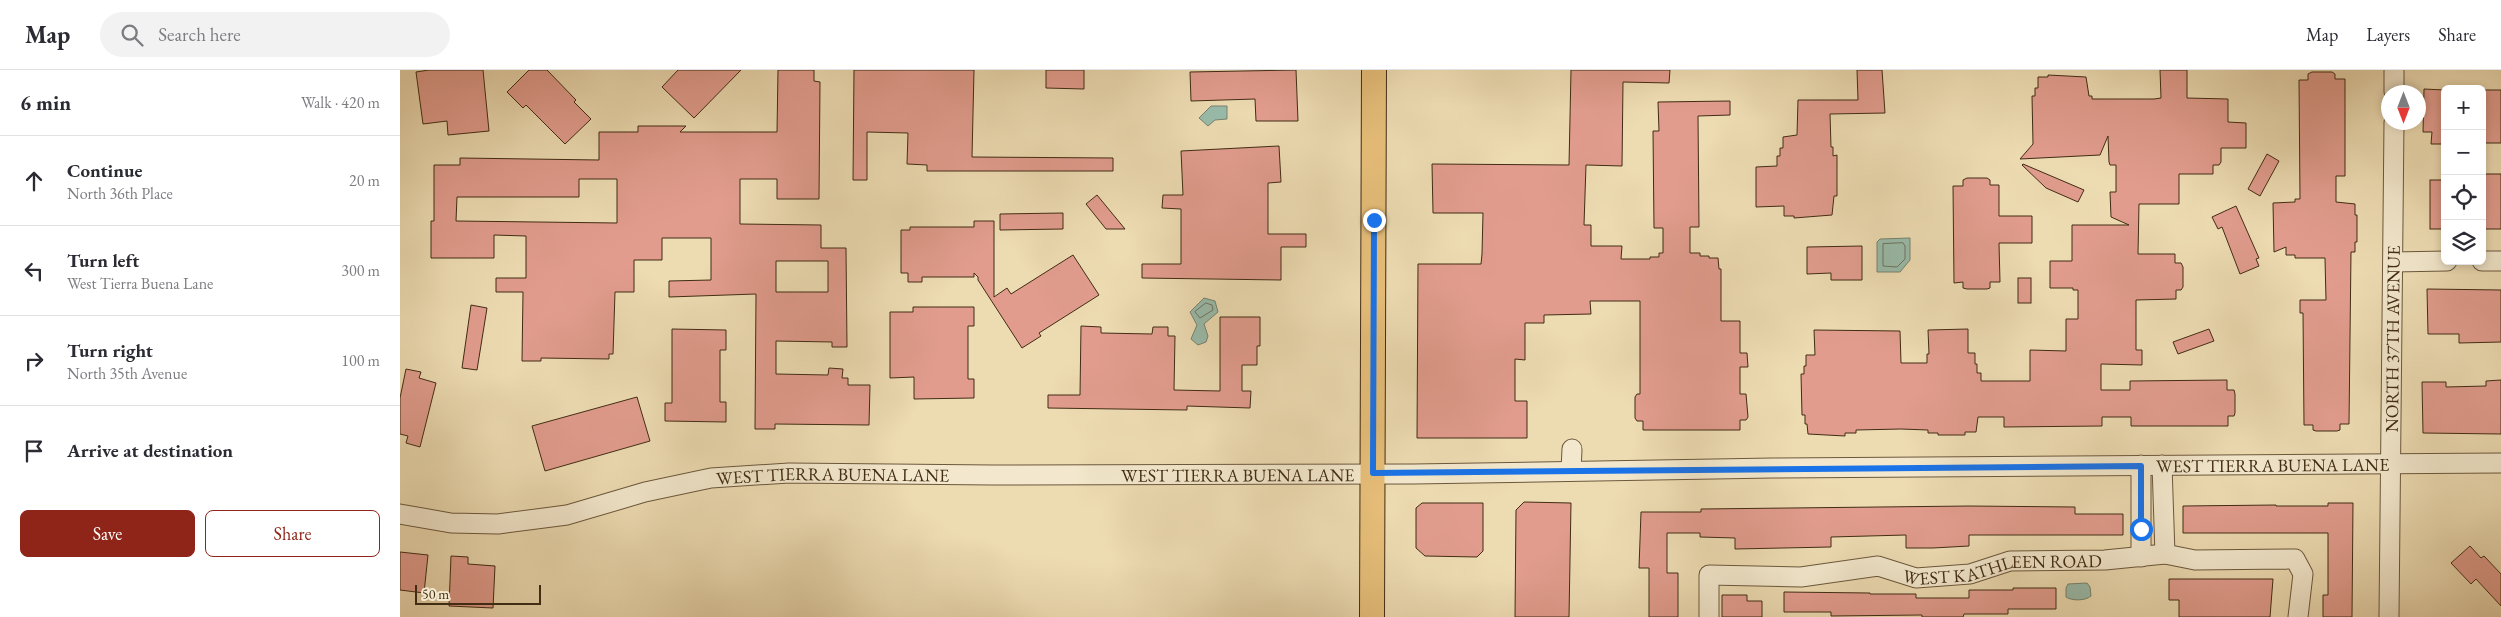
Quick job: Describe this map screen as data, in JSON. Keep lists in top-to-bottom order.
{
  "streets": {
    "street": ["NORTH 37TH AVENUE", "WEST TIERRA BUENA LANE", "WEST KATHLEEN ROAD"]
  },
  "crossings": [
    ["NORTH 37TH AVENUE", "WEST TIERRA BUENA LANE"]
  ],
  "scale_bar": "50 m",
  "north": "bottom",
  "page": {
    "header": "Map",
    "search": "Search here",
    "nav": ["Map", "Layers", "Share"],
    "heading": ["6 min", "Walk · 420 m"],
    "map_buttons": ["+", "−"],
    "list": [
      ["Continue", "North 36th Place", "20 m"],
      ["Turn left", "West Tierra Buena Lane", "300 m"],
      ["Turn right", "North 35th Avenue", "100 m"],
      "Arrive at destination"
    ],
    "buttons": ["Save", "Share"],
    "scale": "50 m"
  }
}
